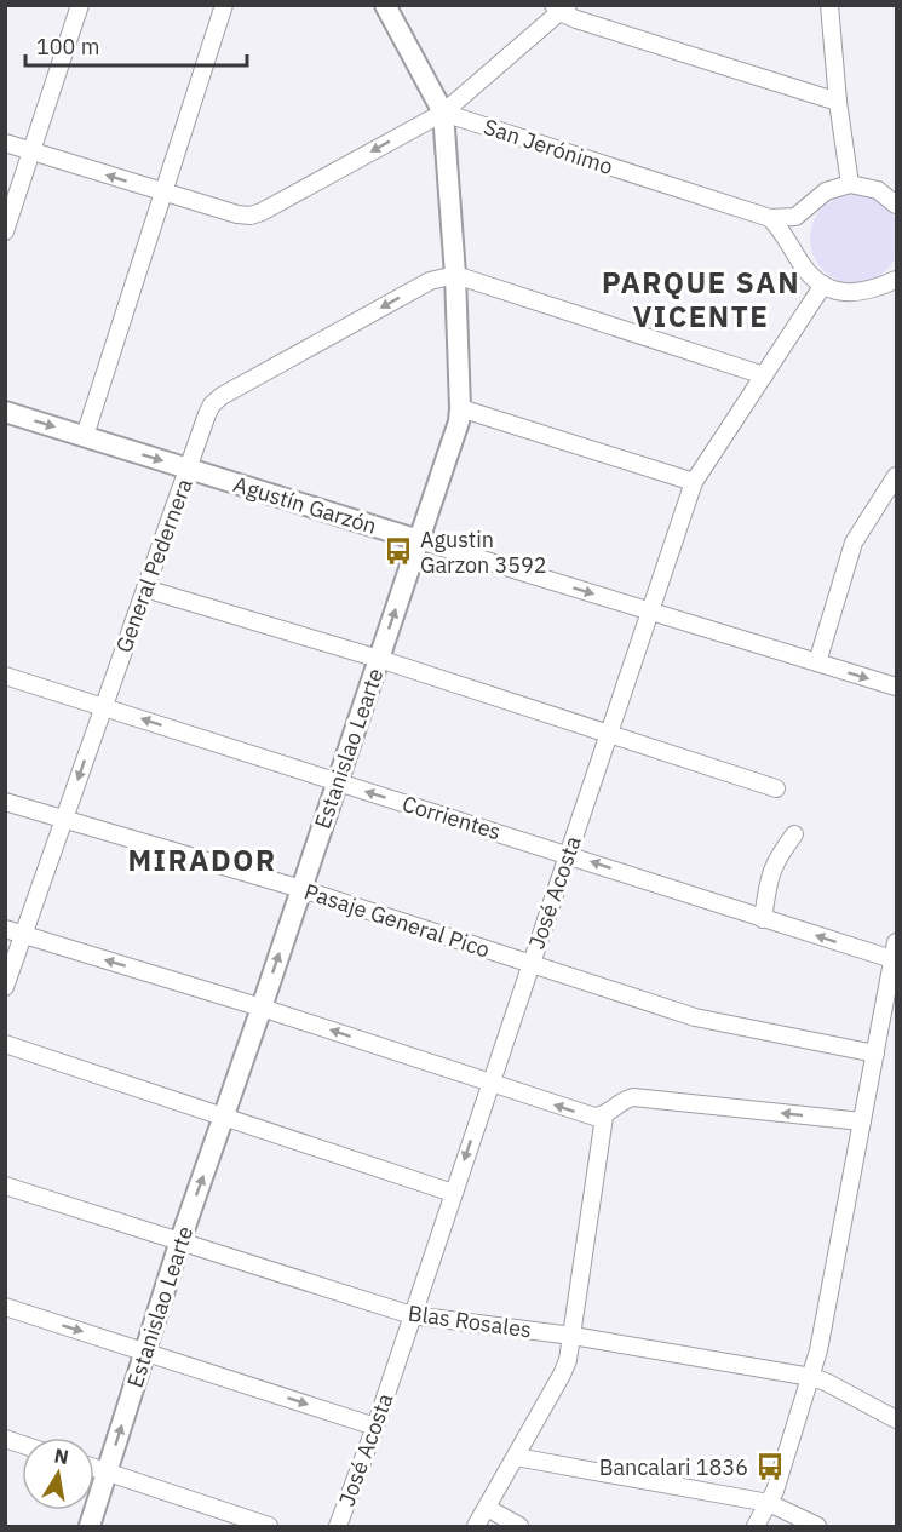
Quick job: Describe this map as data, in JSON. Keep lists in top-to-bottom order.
{
  "streets": {
    "main road": ["Agustín Garzón", "Estanislao Learte"],
    "street": [
      "San Jerónimo",
      "General Pedernera",
      "Corrientes",
      "José Acosta",
      "Pasaje General Pico",
      "Blas Rosales"
    ]
  },
  "crossings": [
    ["San Jerónimo", "Estanislao Learte"],
    ["Agustín Garzón", "General Pedernera"],
    ["Agustín Garzón", "Estanislao Learte"],
    ["Agustín Garzón", "José Acosta"],
    ["General Pedernera", "Estanislao Learte"],
    ["General Pedernera", "Corrientes"],
    ["General Pedernera", "Pasaje General Pico"],
    ["Estanislao Learte", "Corrientes"],
    ["Estanislao Learte", "Pasaje General Pico"],
    ["Estanislao Learte", "Blas Rosales"],
    ["Corrientes", "José Acosta"],
    ["José Acosta", "Pasaje General Pico"],
    ["José Acosta", "Blas Rosales"]
  ],
  "one_way": ["Agustín Garzón", "General Pedernera"],
  "districts": ["PARQUE SAN VICENTE", "MIRADOR"],
  "places": {
    "bus stop": ["Agustin Garzon 3592", "Bancalari 1836"]
  },
  "scale_bar": "100 m",
  "north": "top"
}
